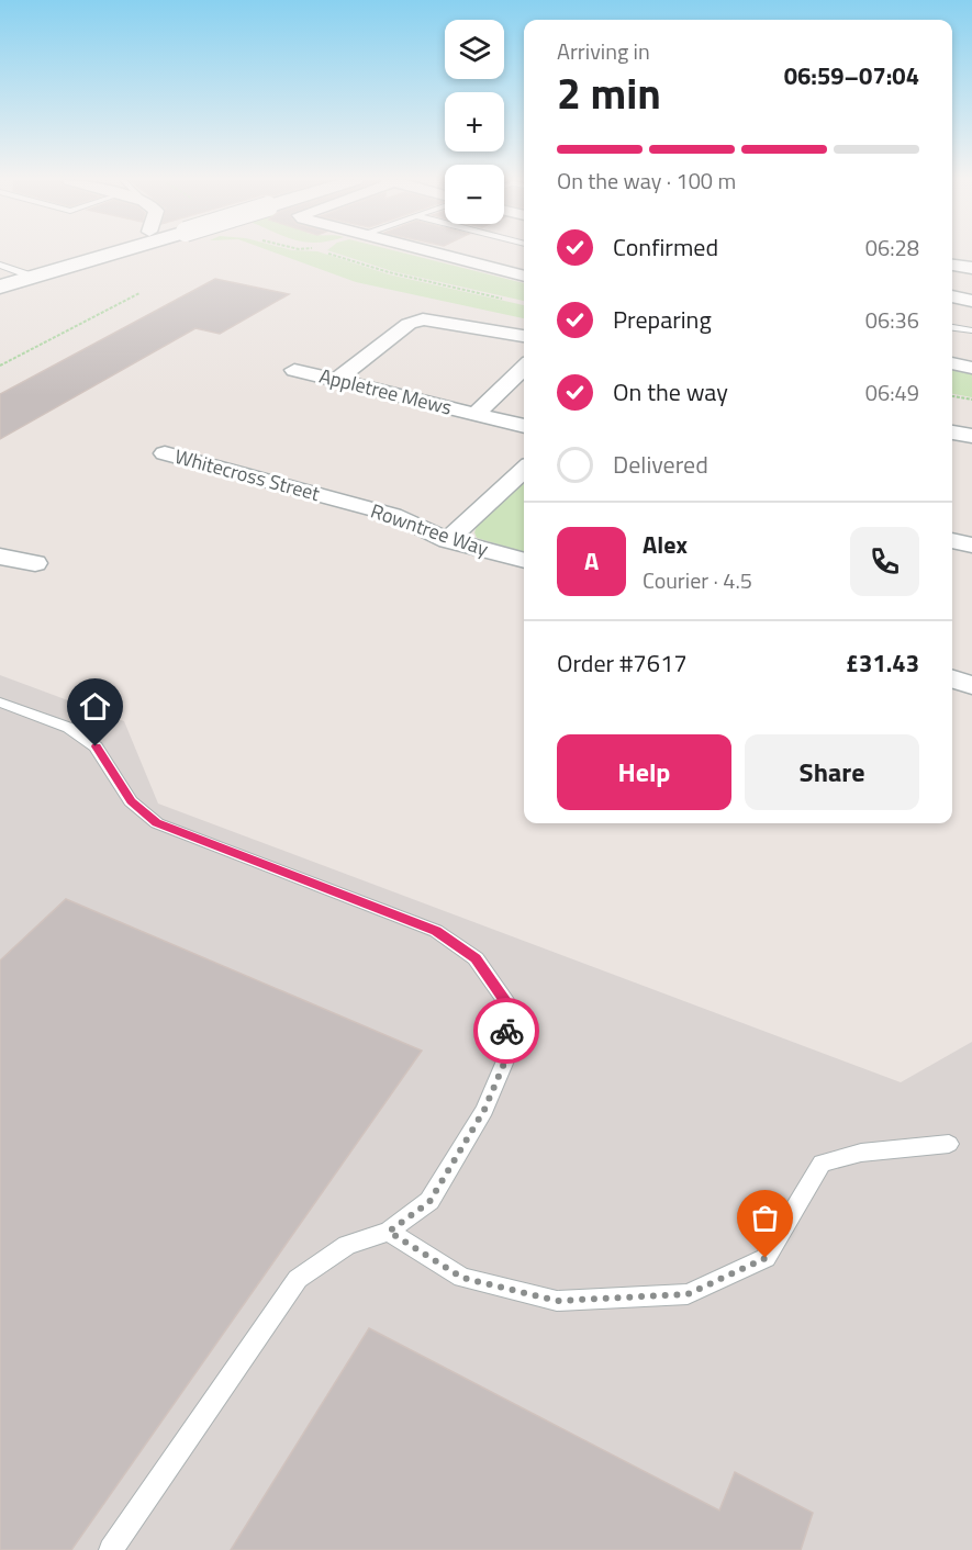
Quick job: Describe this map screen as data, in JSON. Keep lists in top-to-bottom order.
{
  "streets": {
    "street": ["Appletree Mews", "Whitecross Street", "Rowntree Way"]
  },
  "crossings": [
    ["Whitecross Street", "Rowntree Way"]
  ],
  "page": {
    "map_buttons": ["+", "−"],
    "heading": ["2 min", "Arriving in", "06:59–07:04"],
    "panel": [
      "Alex",
      "Courier · 4.5",
      "Order #7617",
      "£31.43"
    ],
    "bar": "On the way · 100 m",
    "list": [
      ["Confirmed", "06:28"],
      ["Preparing", "06:36"],
      ["On the way", "06:49"],
      "Delivered"
    ],
    "round": "A",
    "buttons": ["Help", "Share"]
  }
}
